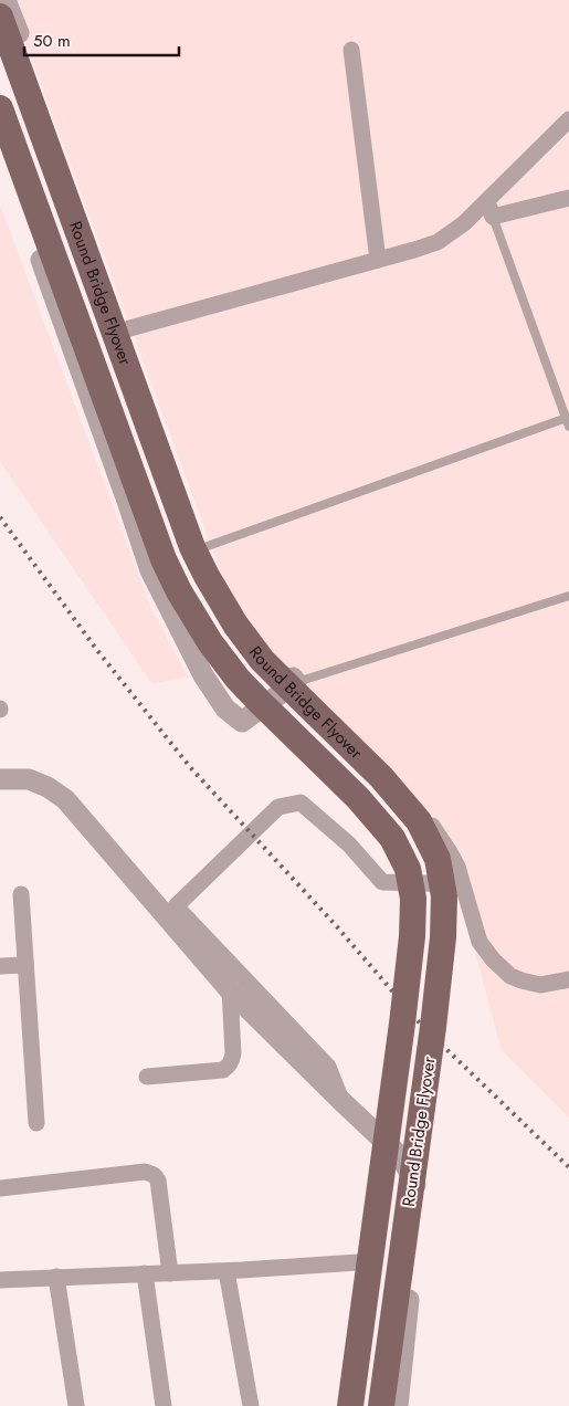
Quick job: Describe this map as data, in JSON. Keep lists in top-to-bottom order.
{
  "streets": {
    "main road": ["Round Bridge Flyover"]
  },
  "scale_bar": "50 m"
}
